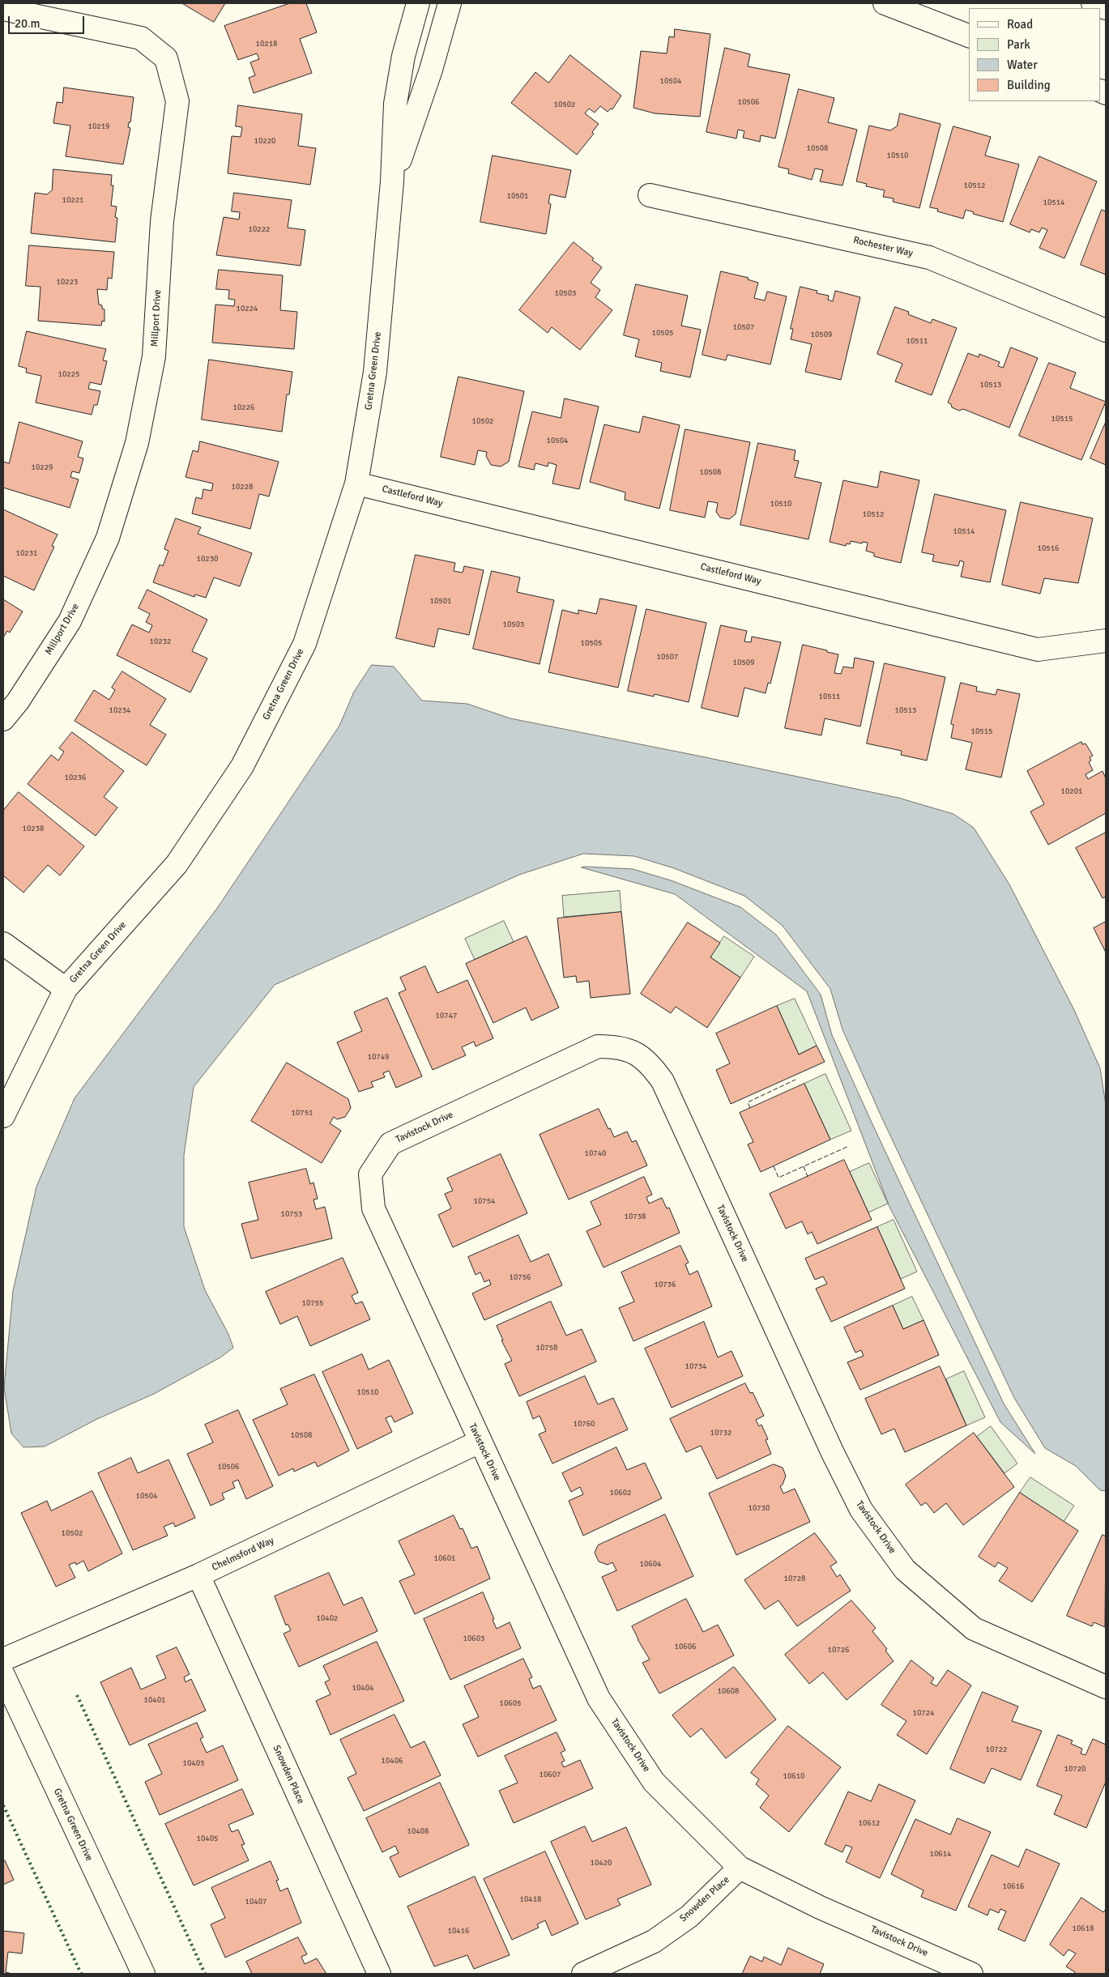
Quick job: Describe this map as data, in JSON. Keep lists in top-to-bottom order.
{
  "streets": {
    "street": [
      "Rochester Way",
      "Millport Drive",
      "Gretna Green Drive",
      "Castleford Way",
      "Tavistock Drive",
      "Chelmsford Way",
      "Snowden Place"
    ]
  },
  "crossings": [
    ["Gretna Green Drive", "Castleford Way"],
    ["Tavistock Drive", "Chelmsford Way"],
    ["Tavistock Drive", "Snowden Place"],
    ["Chelmsford Way", "Snowden Place"]
  ],
  "house_numbers": [
    "10218",
    "10504",
    "10506",
    "10502",
    "10219",
    "10220",
    "10508",
    "10510",
    "10512",
    "10501",
    "10221",
    "10514",
    "10222",
    "10223",
    "10503",
    "10224",
    "10507",
    "10505",
    "10509",
    "10511",
    "10225",
    "10513",
    "10226",
    "10515",
    "10502",
    "10504",
    "10229",
    "10508",
    "10228",
    "10510",
    "10512",
    "10514",
    "10516",
    "10231",
    "10230",
    "10501",
    "10503",
    "10232",
    "10505",
    "10507",
    "10509",
    "10511",
    "10234",
    "10513",
    "10515",
    "10236",
    "10201",
    "10238",
    "10747",
    "10749",
    "10751",
    "10740",
    "10754",
    "10753",
    "10738",
    "10756",
    "10736",
    "10755",
    "10758",
    "10734",
    "10510",
    "10760",
    "10732",
    "10508",
    "10506",
    "10602",
    "10504",
    "10730",
    "10502",
    "10601",
    "10604",
    "10728",
    "10402",
    "10603",
    "10606",
    "10726",
    "10404",
    "10608",
    "10401",
    "10605",
    "10724",
    "10722",
    "10406",
    "10403",
    "10720",
    "10607",
    "10610",
    "10612",
    "10408",
    "10405",
    "10614",
    "10420",
    "10616",
    "10418",
    "10407",
    "10618",
    "10416"
  ],
  "legend": [
    "Road",
    "Park",
    "Water",
    "Building"
  ],
  "scale_bar": "20 m"
}
